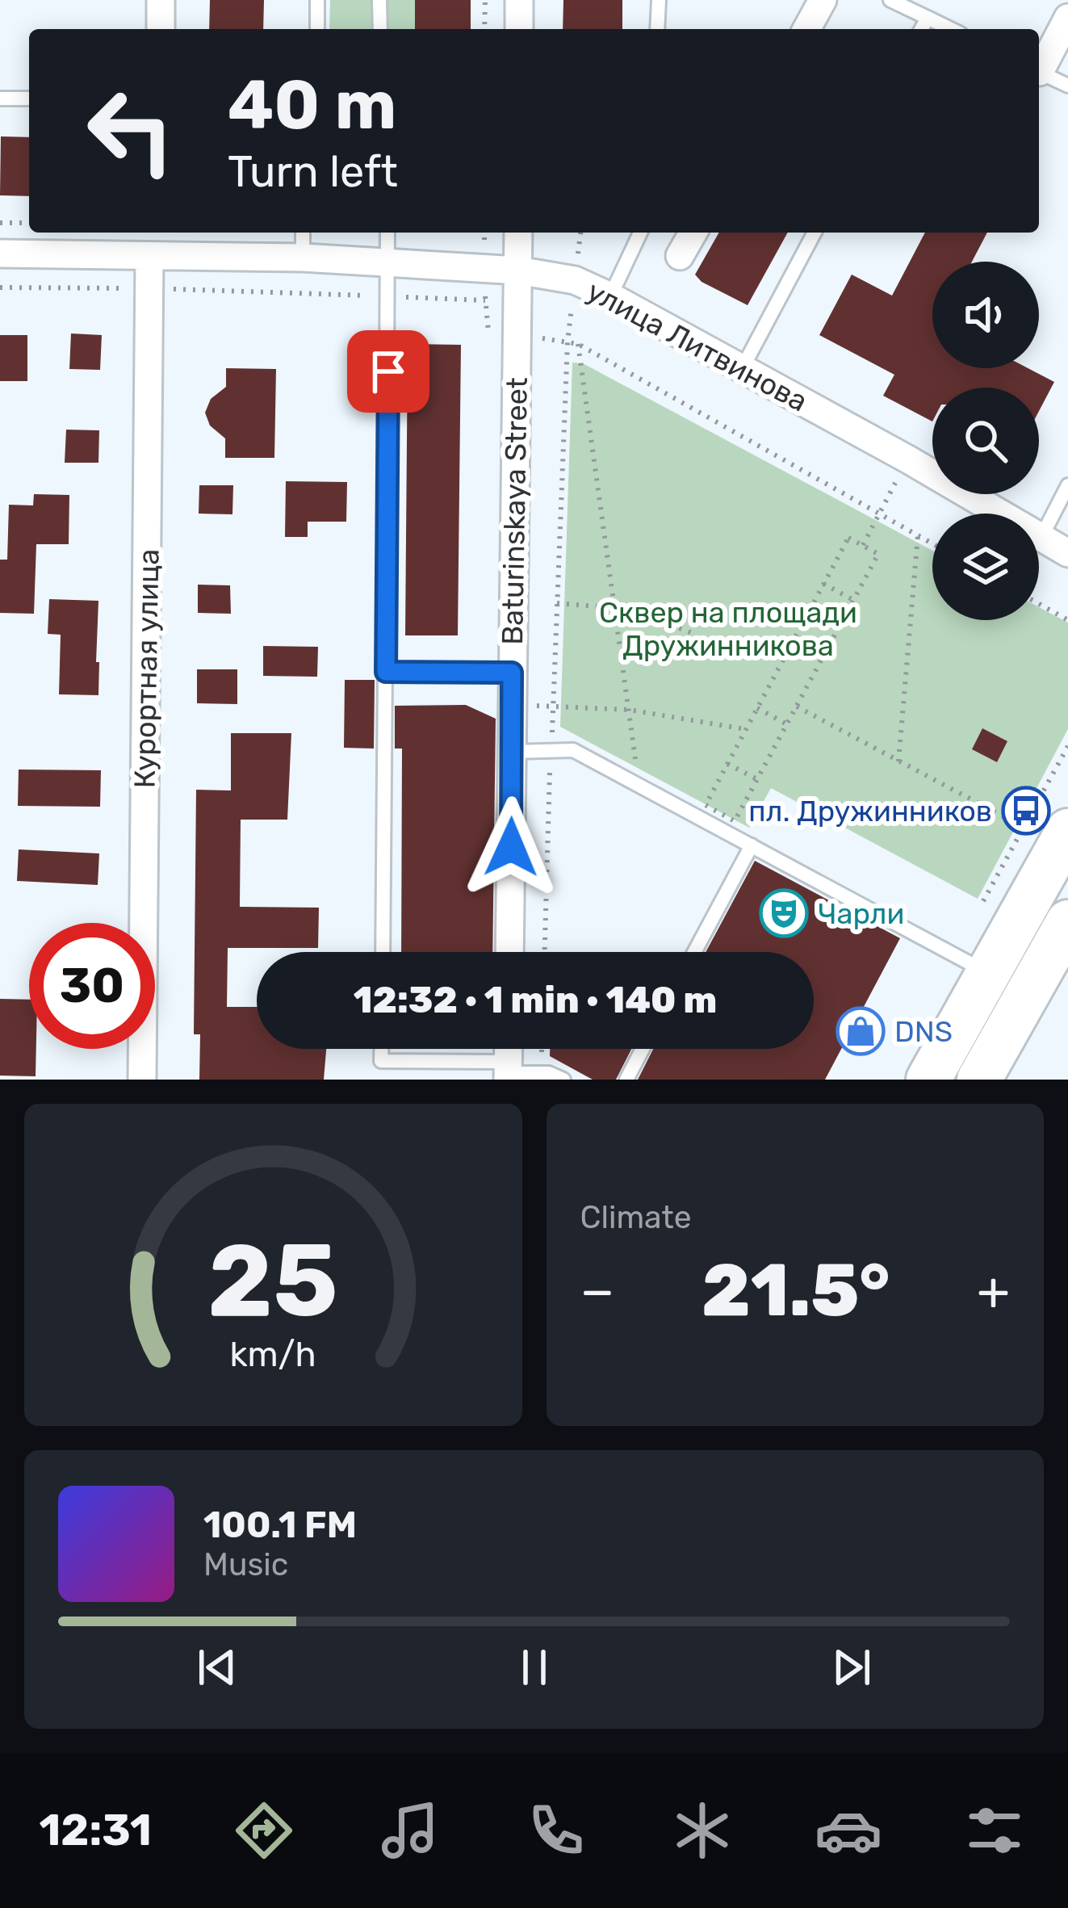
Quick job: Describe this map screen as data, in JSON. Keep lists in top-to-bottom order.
{
  "streets": {
    "street": ["улица Литвинова", "Baturinskaya Street", "Курортная улица"]
  },
  "crossings": [
    ["улица Литвинова", "Baturinskaya Street"],
    ["улица Литвинова", "Курортная улица"]
  ],
  "parks": ["Сквер на площади Дружинникова"],
  "places": {
    "bus stop": ["пл. Дружинников"],
    "theatre": ["Чарли"],
    "shop": ["DNS"]
  },
  "page": {
    "turn": ["40 m", "Turn left"],
    "limit": "30",
    "trip": "12:32 · 1 min · 140 m",
    "tile": "Climate",
    "heat": ["−", "21.5°", "+"],
    "song": ["100.1 FM", "Music"],
    "tabs": "12:31",
    "gauge": ["25", "km/h"]
  }
}
